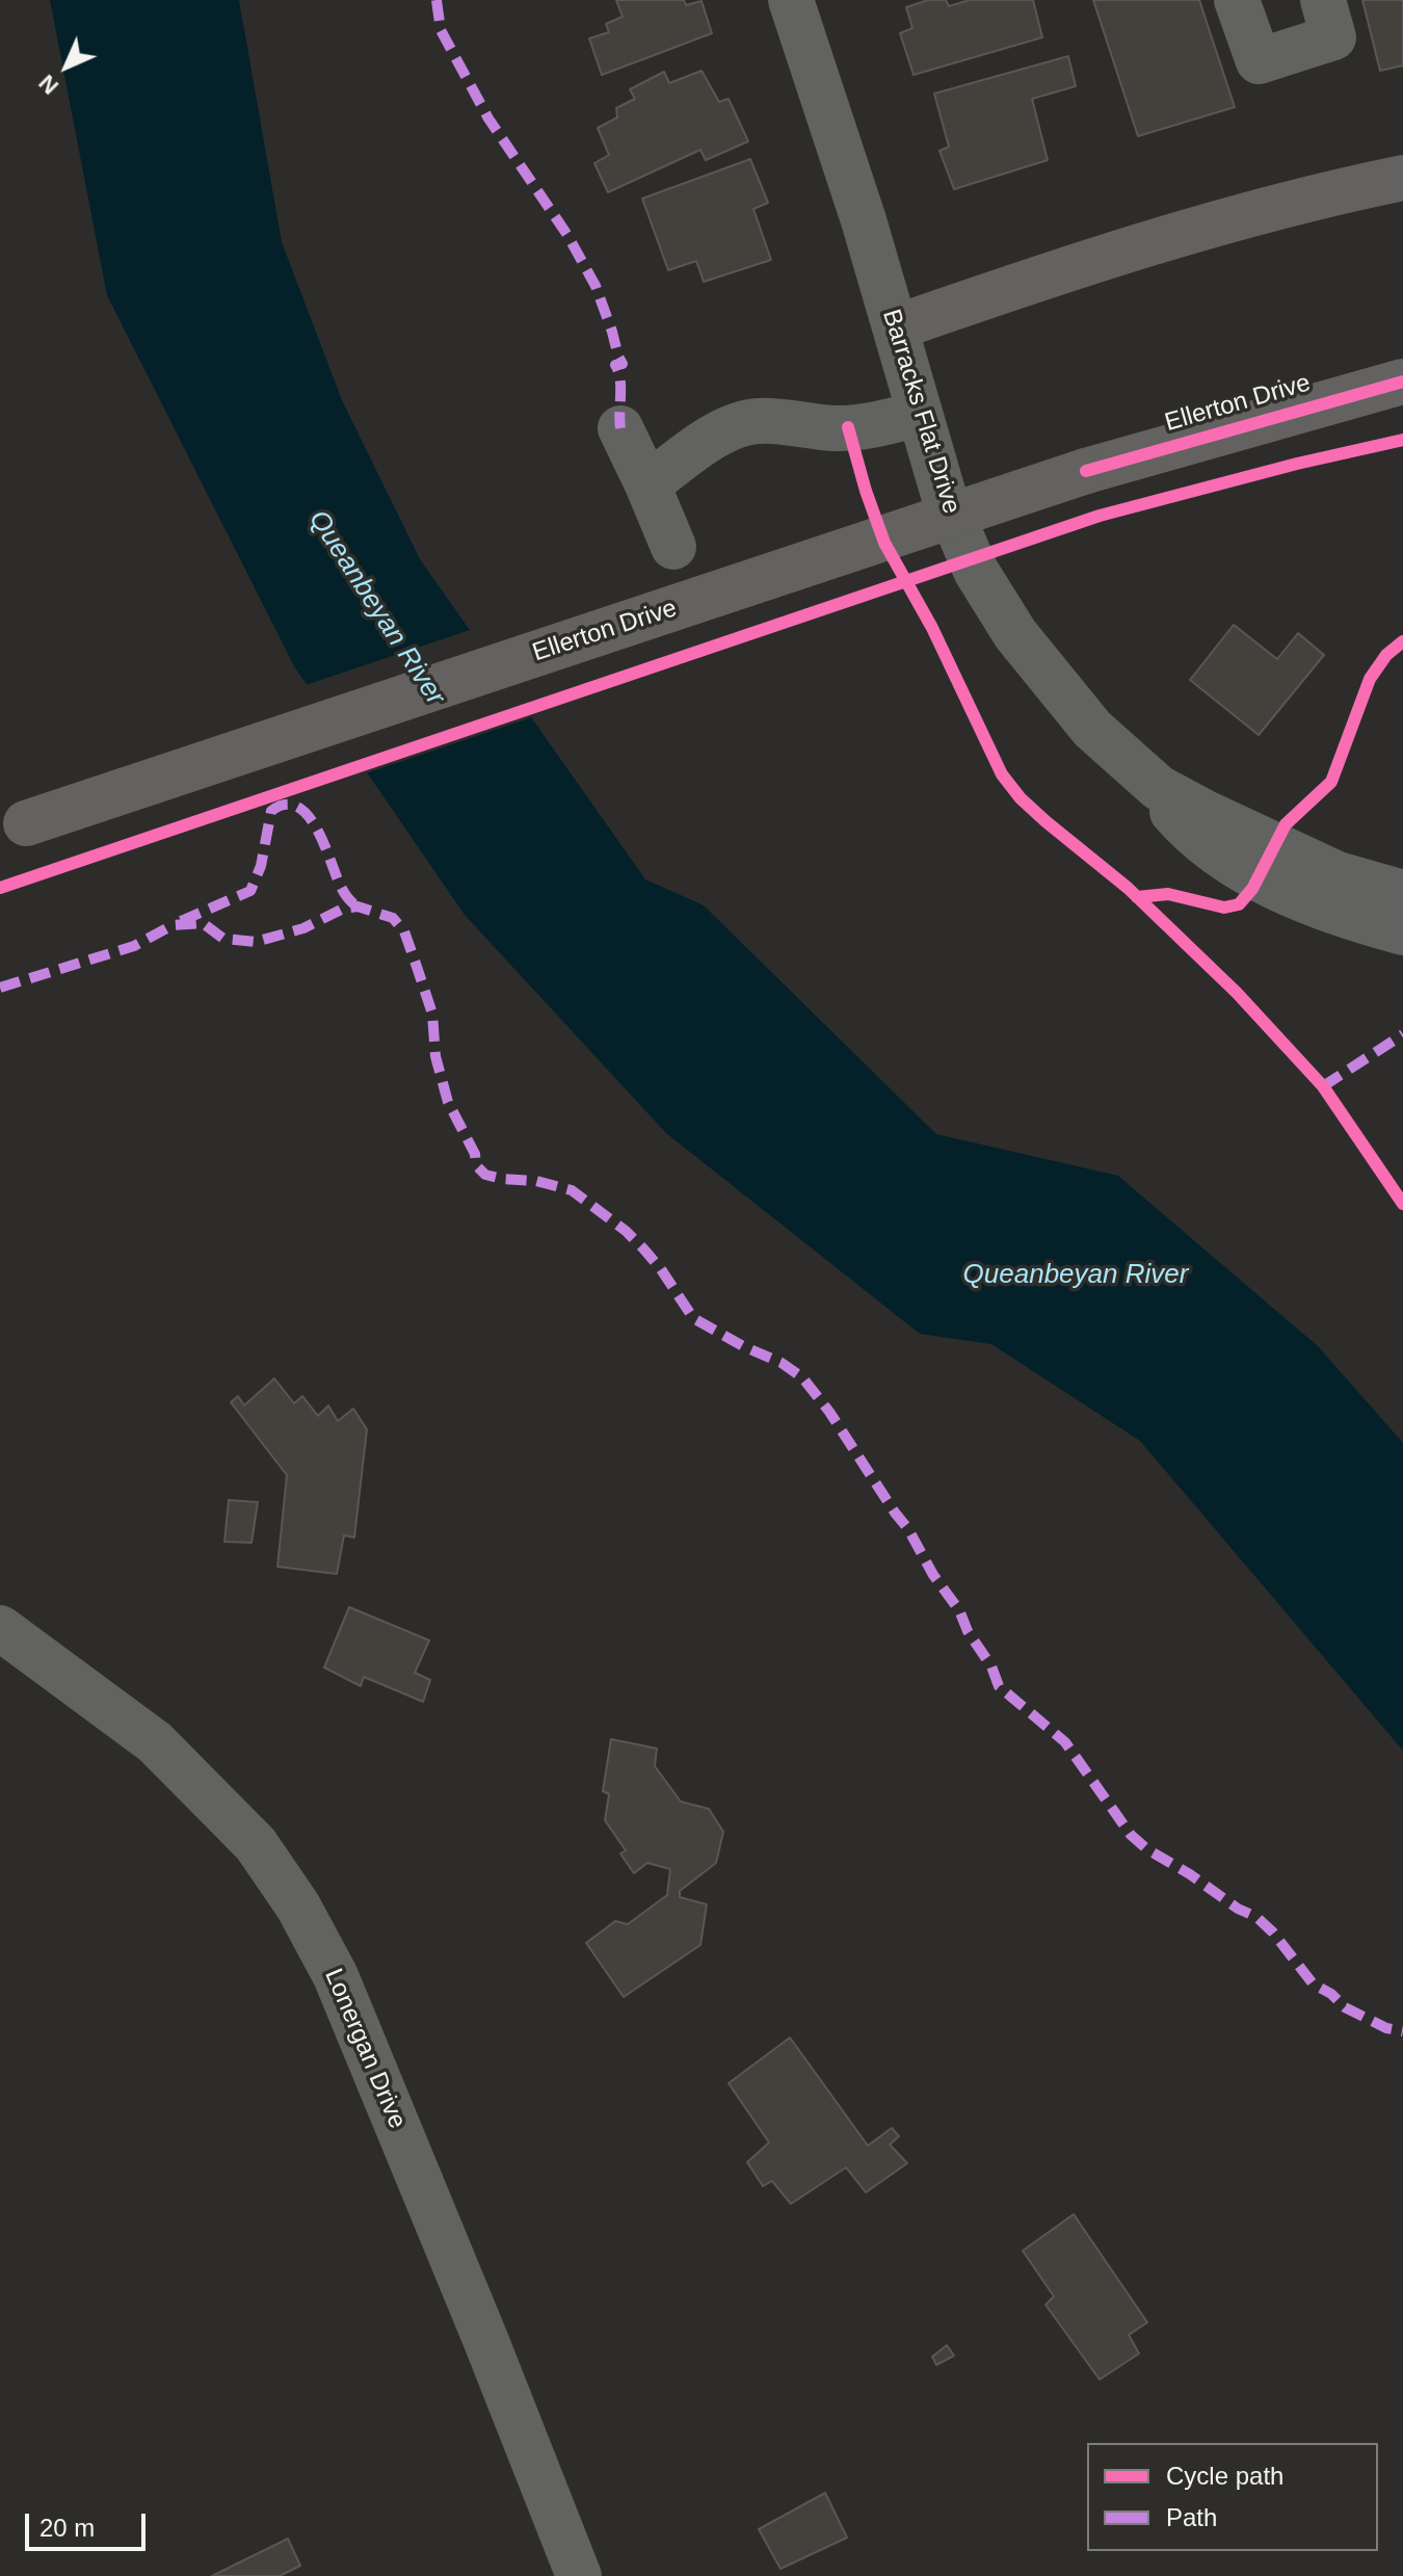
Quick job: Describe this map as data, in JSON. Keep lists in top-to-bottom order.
{
  "streets": {
    "main road": ["Ellerton Drive"],
    "street": ["Barracks Flat Drive", "Lonergan Drive"]
  },
  "water": ["Queanbeyan River"],
  "legend": ["Cycle path", "Path"],
  "scale_bar": "20 m",
  "north": "bottom left"
}
